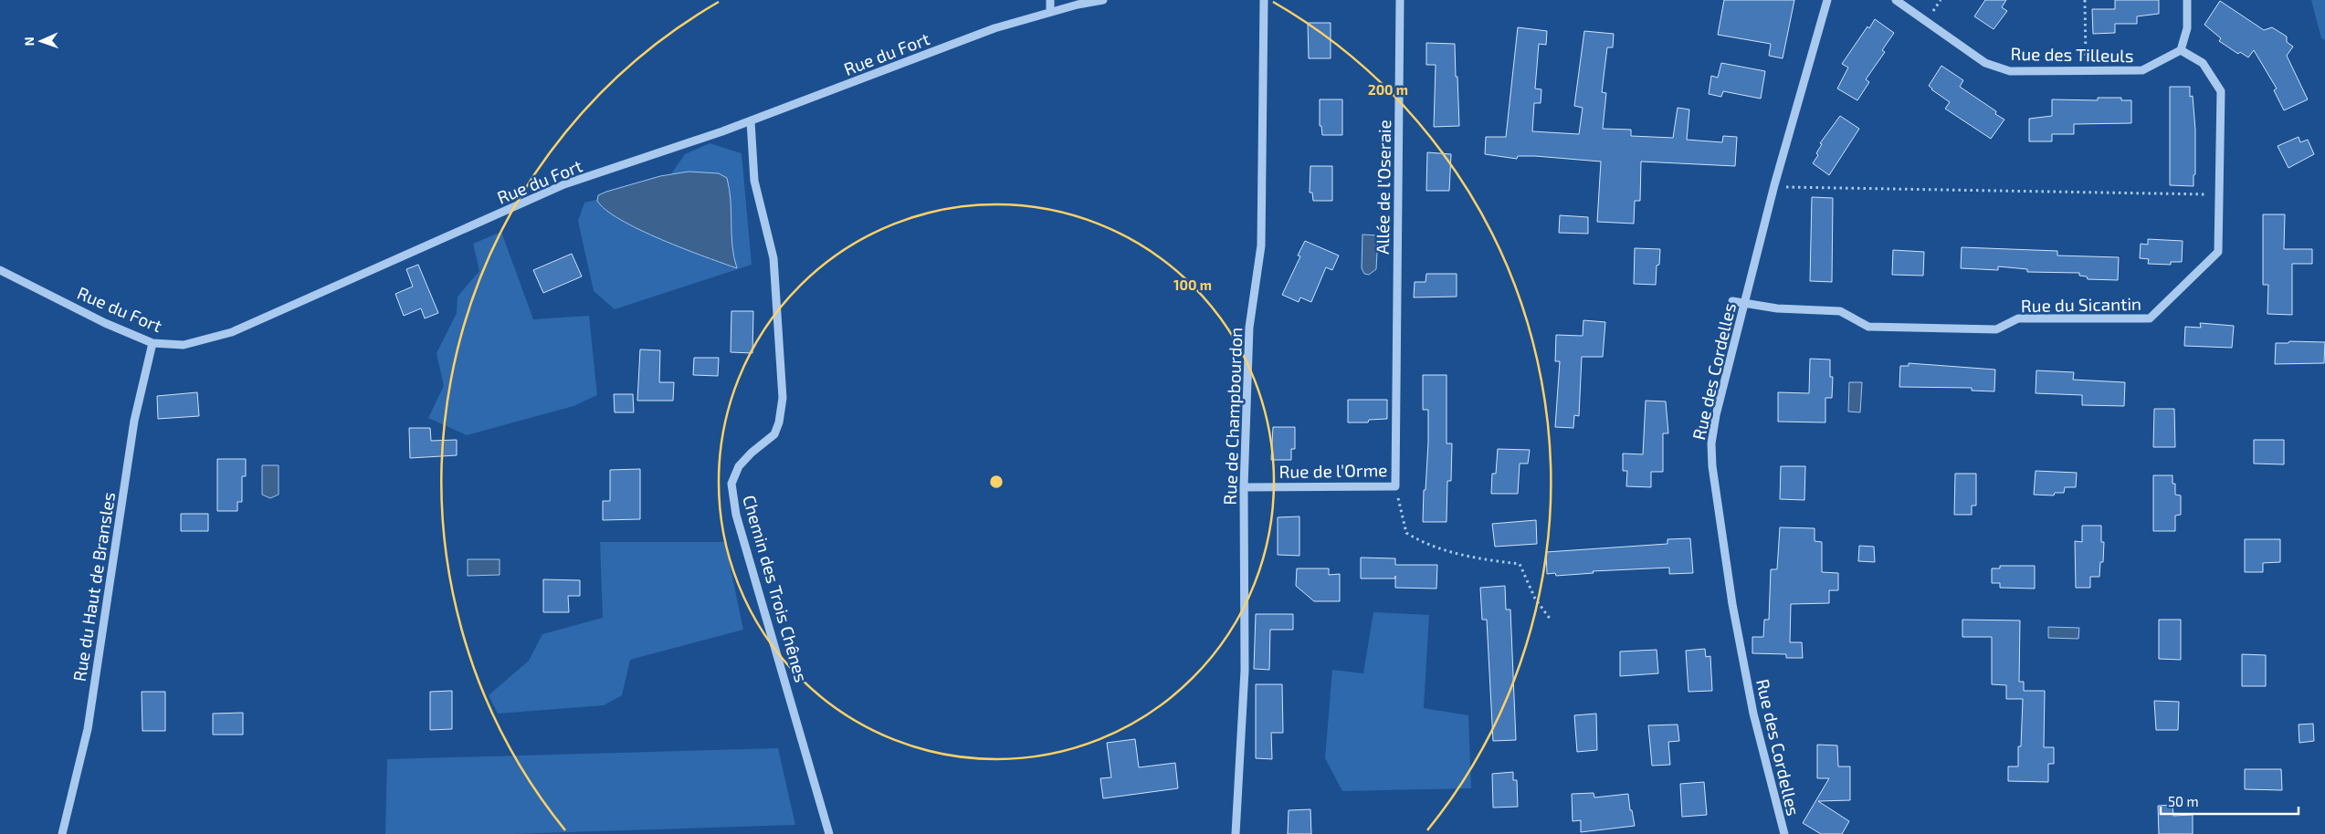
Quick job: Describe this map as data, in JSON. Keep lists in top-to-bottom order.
{
  "streets": {
    "street": [
      "Rue du Fort",
      "Rue des Tilleuls",
      "Allée de l'Oseraie",
      "Rue du Sicantin",
      "Rue des Cordelles",
      "Rue de Champbourdon",
      "Rue de l'Orme",
      "Rue du Haut de Bransles",
      "Chemin des Trois Chênes"
    ]
  },
  "crossings": [
    ["Rue du Fort", "Rue du Haut de Bransles"],
    ["Rue du Fort", "Chemin des Trois Chênes"],
    ["Allée de l'Oseraie", "Rue de l'Orme"],
    ["Rue du Sicantin", "Rue des Cordelles"],
    ["Rue de Champbourdon", "Rue de l'Orme"]
  ],
  "scale_bar": "50 m",
  "north": "left",
  "rings": ["200 m", "100 m"]
}
